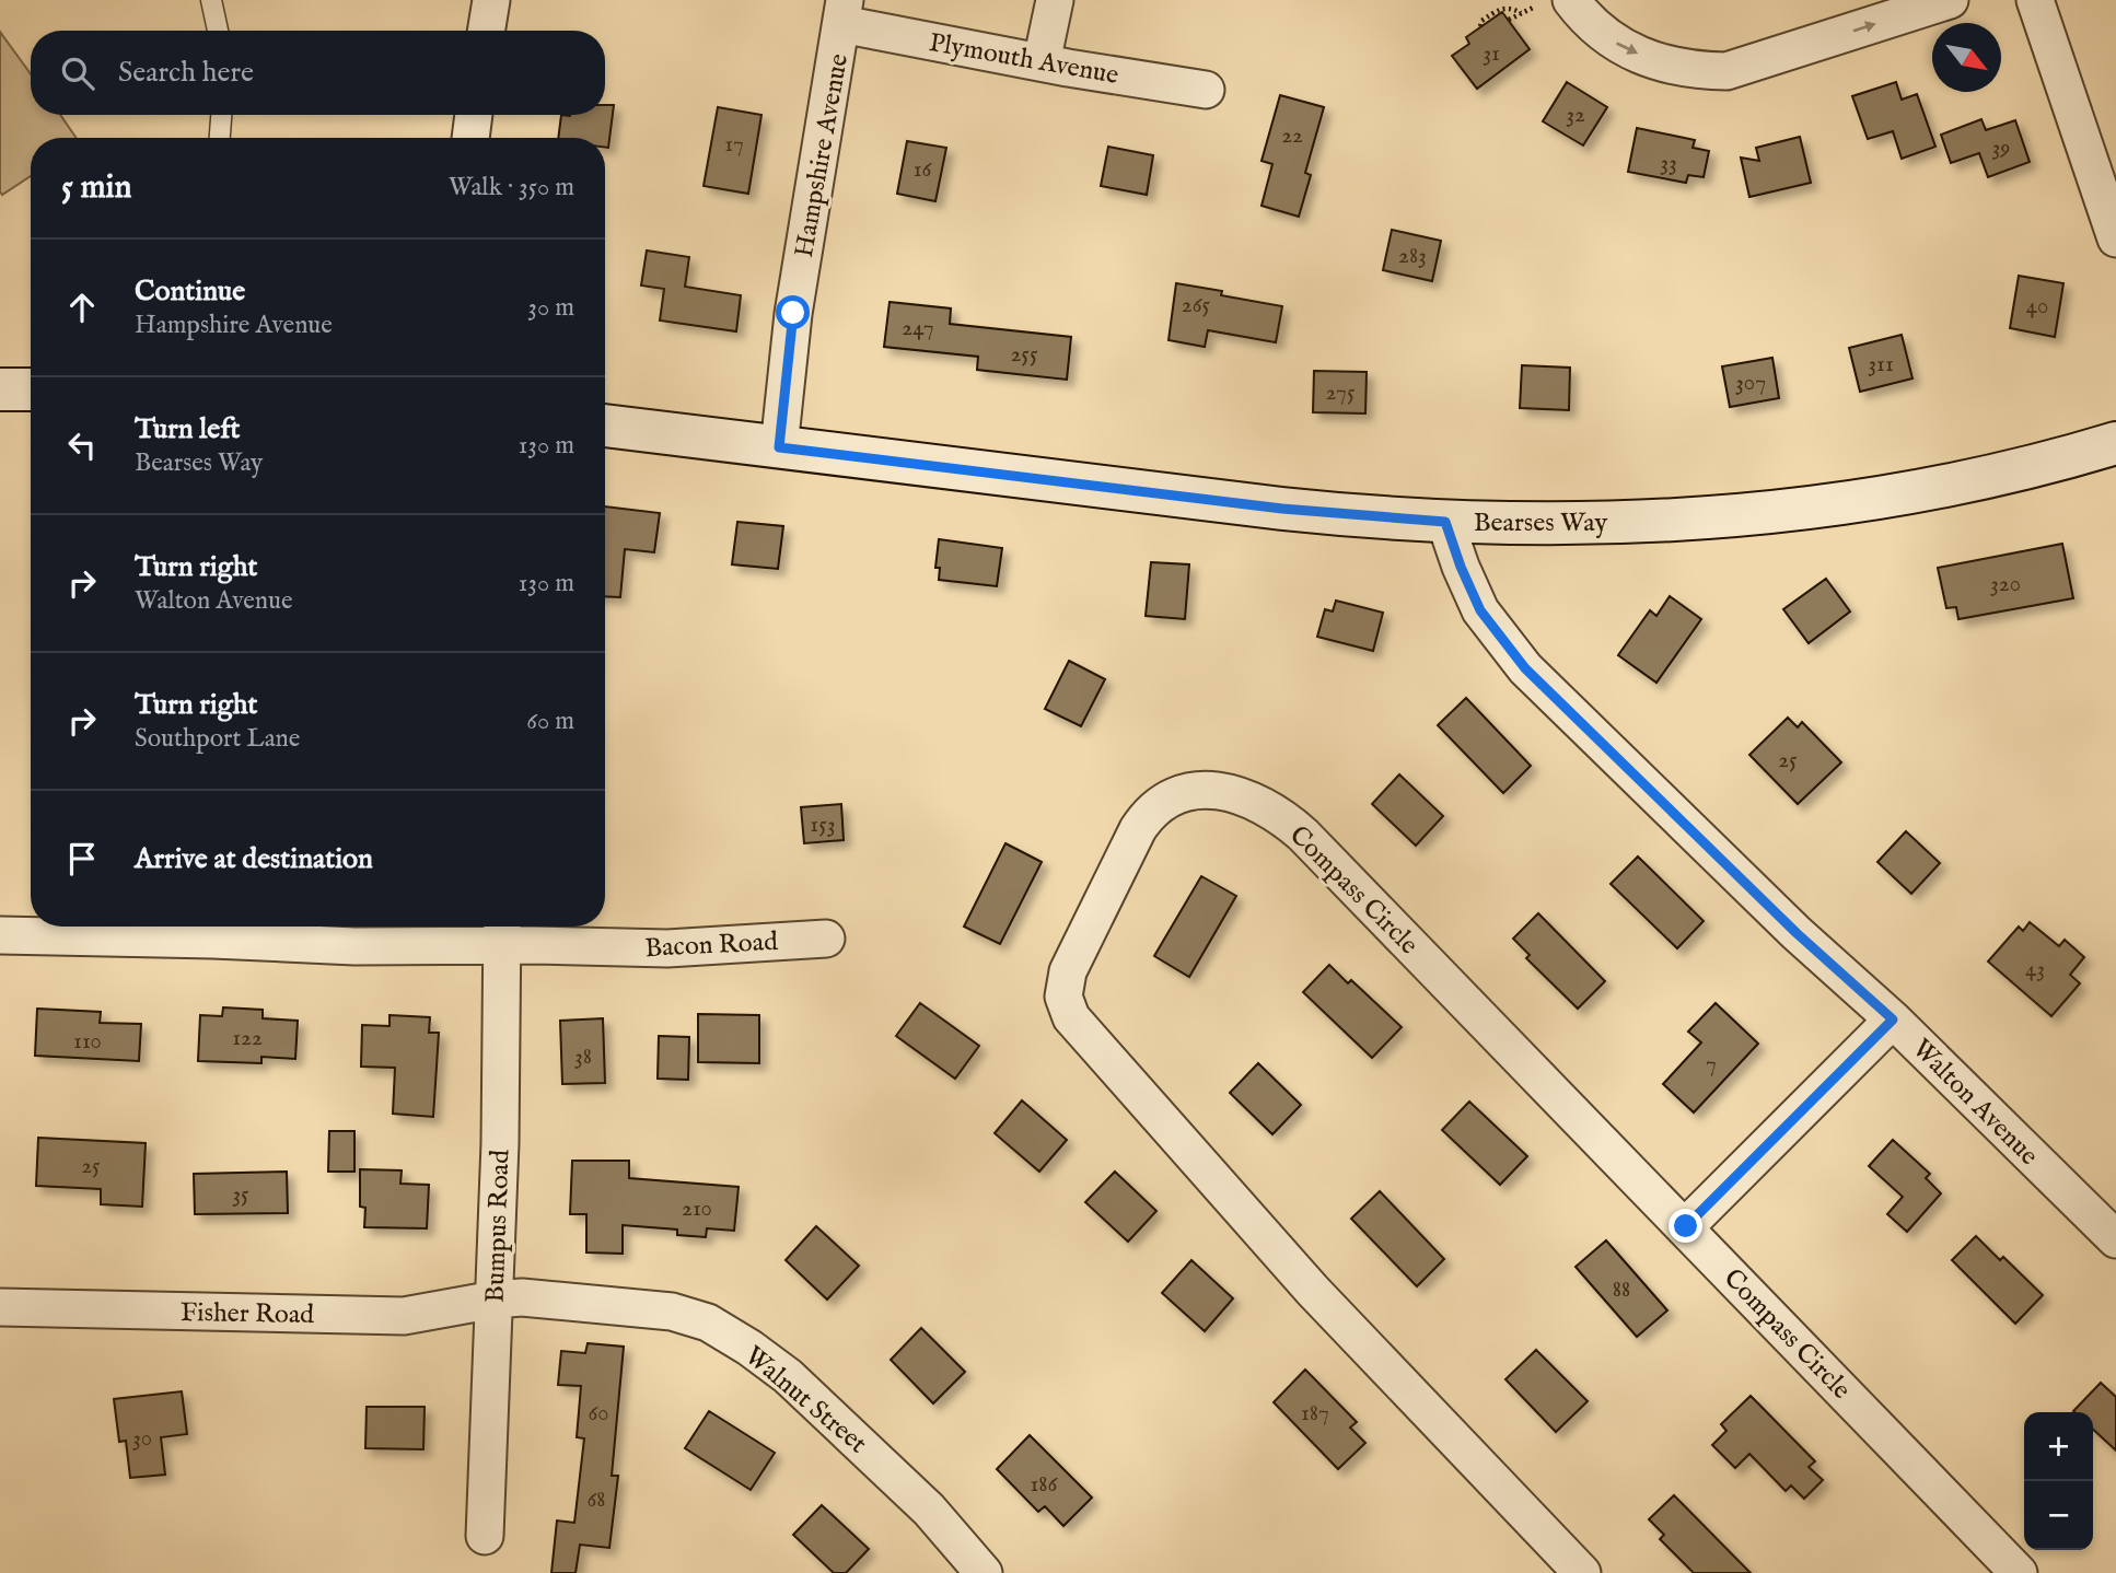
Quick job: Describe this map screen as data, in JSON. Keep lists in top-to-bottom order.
{
  "streets": {
    "main road": ["Bearses Way"],
    "street": [
      "Plymouth Avenue",
      "Hampshire Avenue",
      "Compass Circle",
      "Bacon Road",
      "Walton Avenue",
      "Bumpus Road",
      "Fisher Road",
      "Walnut Street"
    ]
  },
  "crossings": [
    ["Plymouth Avenue", "Hampshire Avenue"],
    ["Hampshire Avenue", "Bearses Way"],
    ["Bearses Way", "Walton Avenue"],
    ["Bacon Road", "Bumpus Road"],
    ["Bumpus Road", "Fisher Road"],
    ["Bumpus Road", "Walnut Street"],
    ["Fisher Road", "Walnut Street"]
  ],
  "house_numbers": [
    "31",
    "32",
    "22",
    "17",
    "39",
    "33",
    "16",
    "283",
    "265",
    "40",
    "247",
    "255",
    "311",
    "307",
    "275",
    "320",
    "25",
    "153",
    "43",
    "122",
    "110",
    "38",
    "7",
    "25",
    "35",
    "210",
    "88",
    "60",
    "187",
    "30",
    "186",
    "68"
  ],
  "north": "bottom right",
  "page": {
    "search": "Search here",
    "heading": ["5 min", "Walk · 350 m"],
    "list": [
      ["Continue", "Hampshire Avenue", "30 m"],
      ["Turn left", "Bearses Way", "130 m"],
      ["Turn right", "Walton Avenue", "130 m"],
      ["Turn right", "Southport Lane", "60 m"],
      "Arrive at destination"
    ],
    "map_buttons": ["+", "−"]
  }
}
